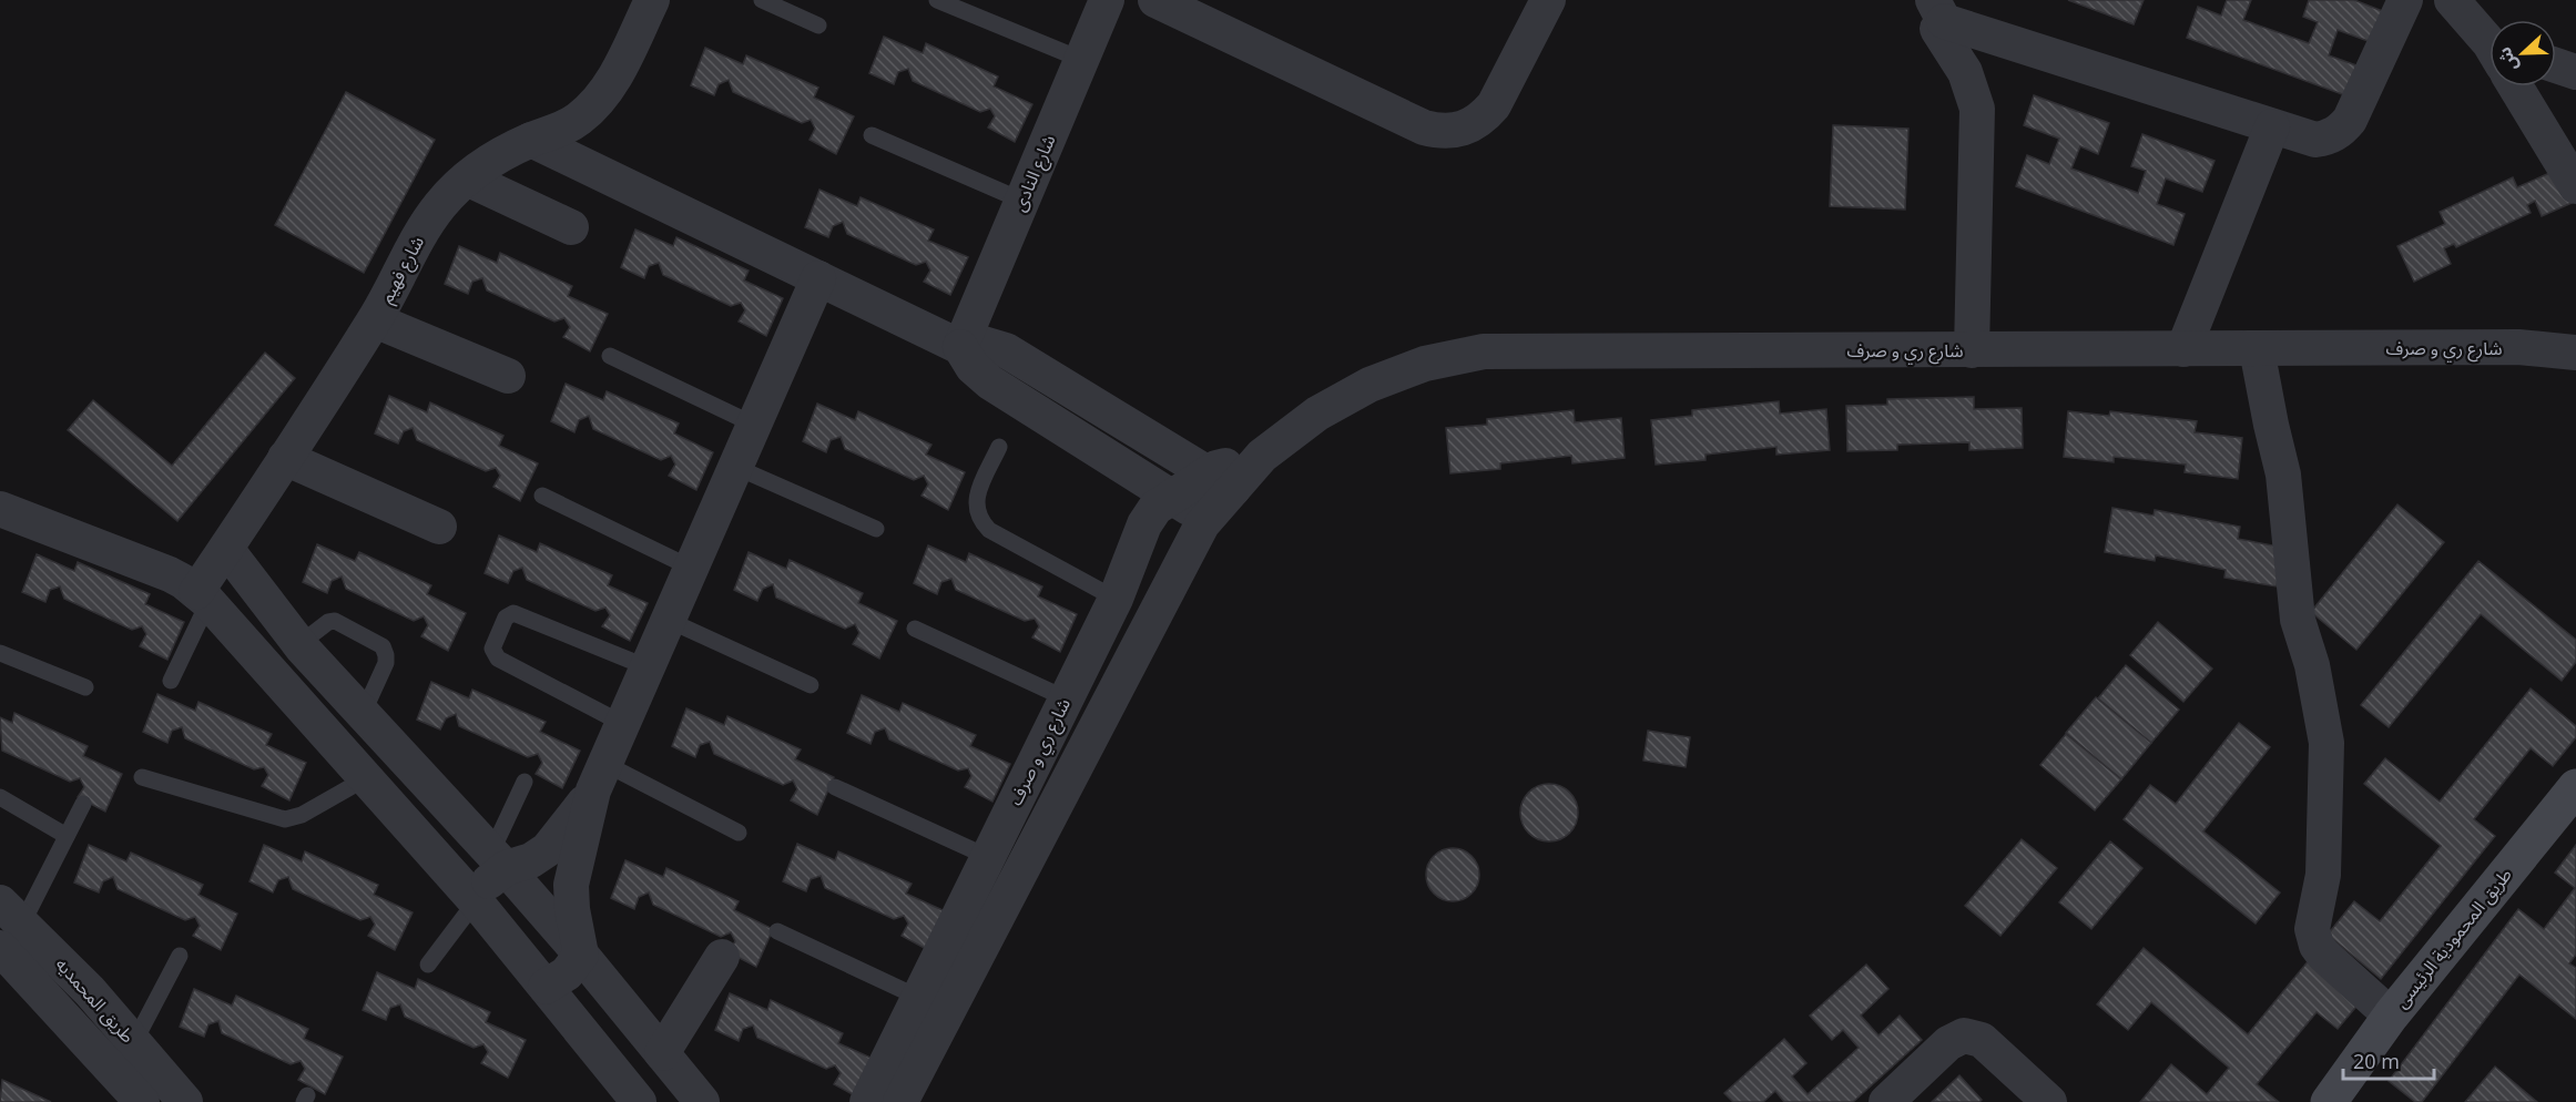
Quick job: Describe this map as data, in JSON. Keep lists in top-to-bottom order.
{
  "streets": {
    "street": [
      "شارع النادى",
      "شارع فهيم",
      "شارع ري و صرف",
      "طريق المحمودية الرئيسى",
      "طريق المحمديه"
    ]
  },
  "scale_bar": "20 m",
  "north": "left"
}
